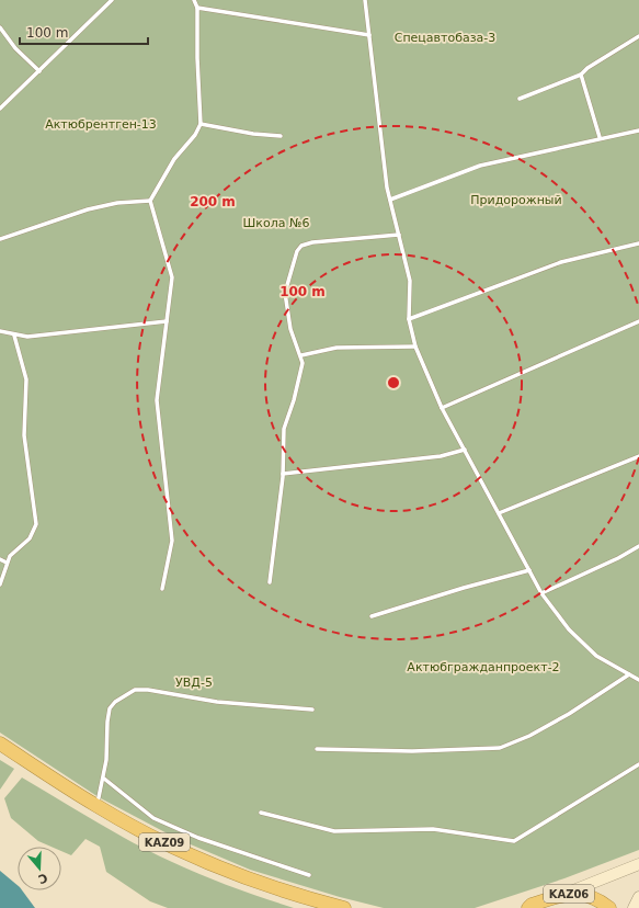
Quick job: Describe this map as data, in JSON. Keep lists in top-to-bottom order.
{
  "streets": {
    "highway": ["KAZ09", "KАZ06"]
  },
  "parks": [
    "Спецавтобаза-3",
    "Актюбрентген-13",
    "Придорожный",
    "Школа №6",
    "Актюбгражданпроект-2",
    "УВД-5"
  ],
  "scale_bar": "100 m",
  "north": "bottom",
  "rings": ["200 m", "100 m"]
}
